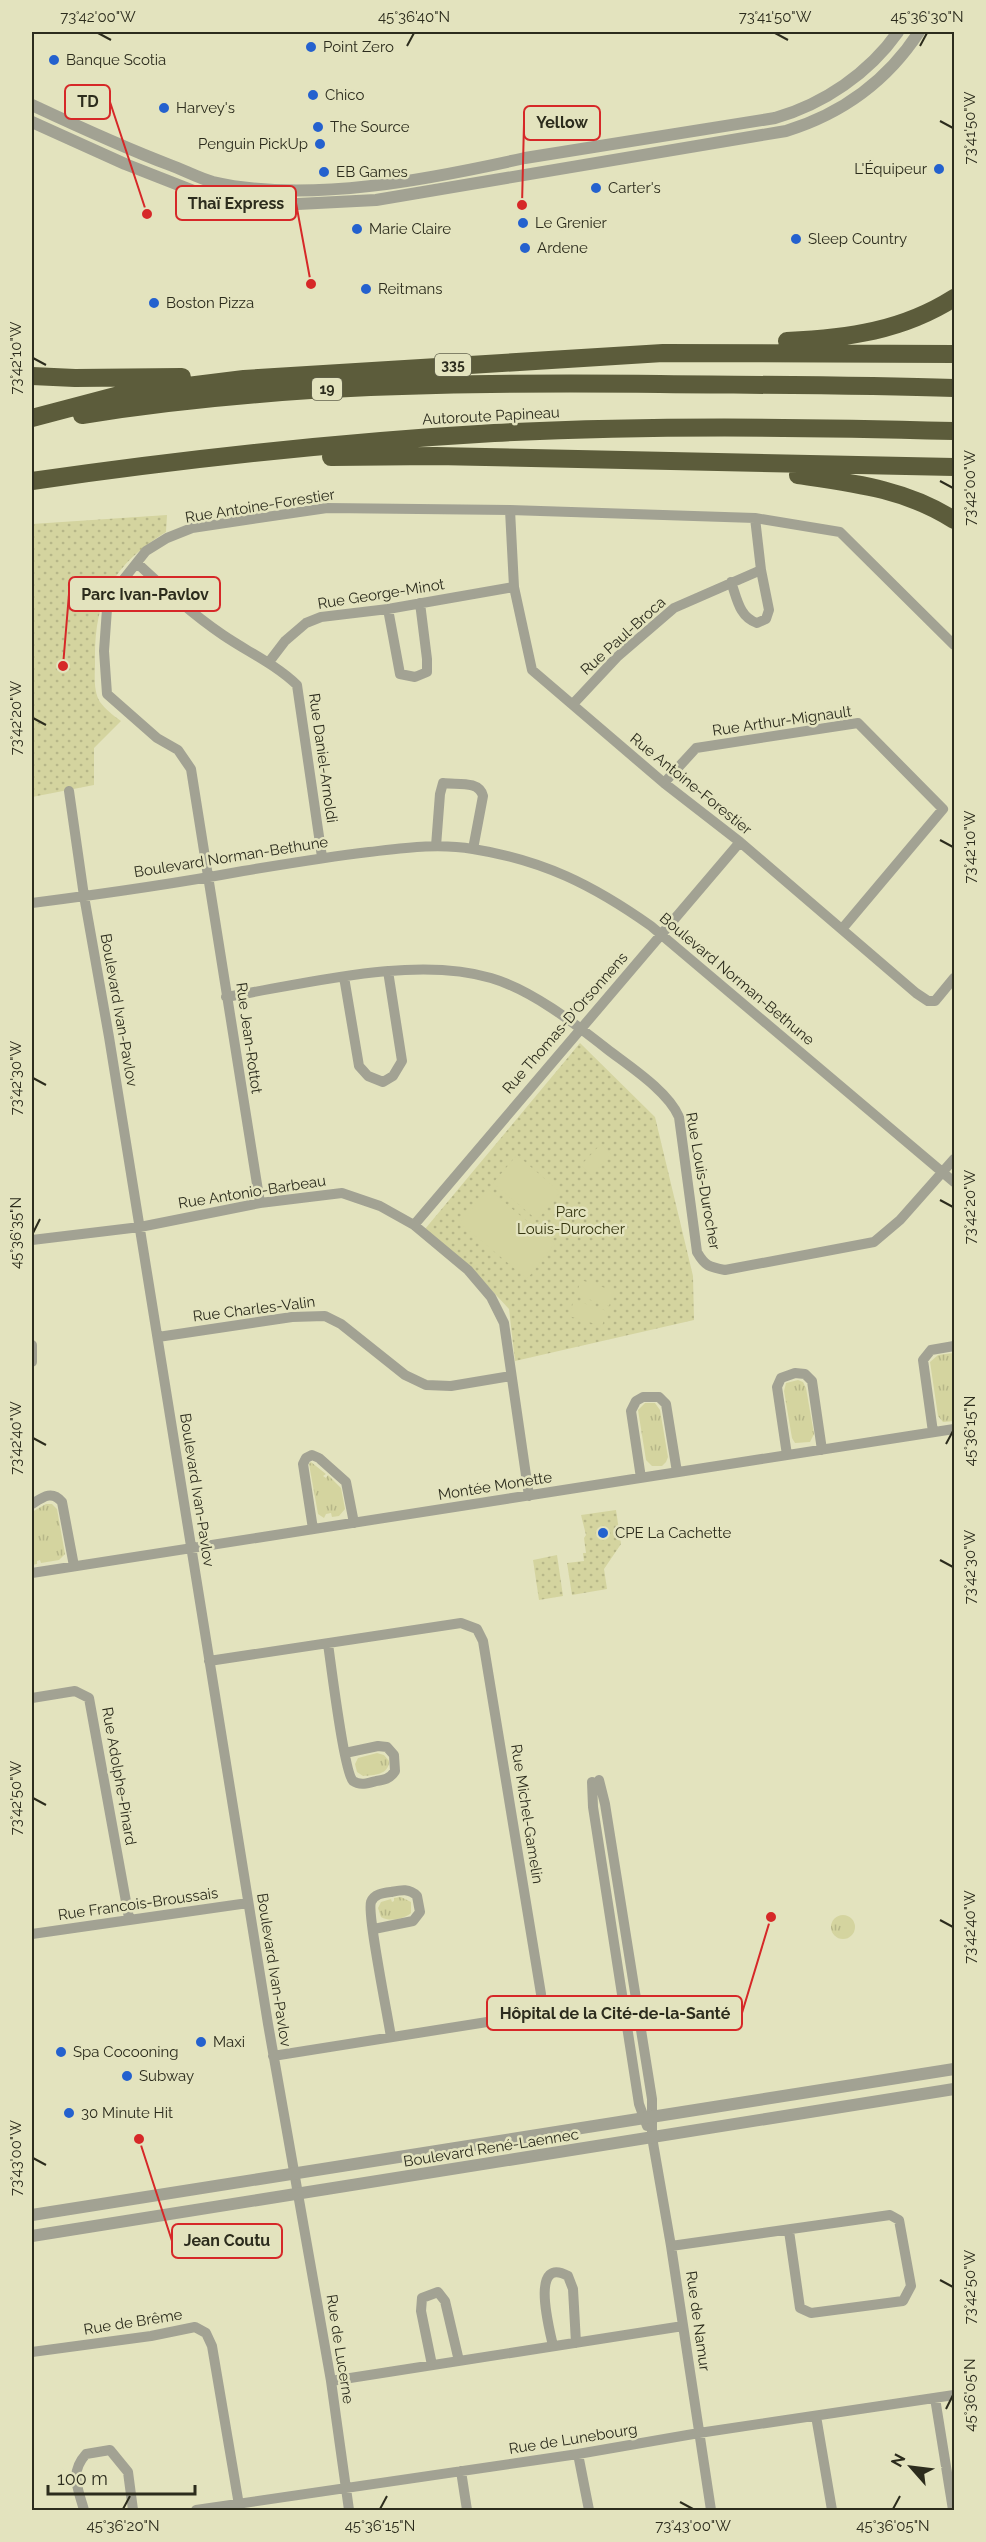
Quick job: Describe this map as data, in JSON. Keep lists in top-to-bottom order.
{
  "streets": {
    "highway": ["335", "19", "Autoroute Papineau"],
    "street": [
      "Rue Antoine-Forestier",
      "Rue George-Minot",
      "Rue Paul-Broca",
      "Rue Arthur-Mignault",
      "Rue Daniel-Arnoldi",
      "Boulevard Norman-Bethune",
      "Boulevard Ivan-Pavlov",
      "Rue Thomas-D'Orsonnens",
      "Rue Jean-Rottot",
      "Rue Louis-Durocher",
      "Rue Antonio-Barbeau",
      "Rue Charles-Valin",
      "Montée Monette",
      "Rue Adolphe-Pinard",
      "Rue Michel-Gamelin",
      "Rue Francois-Broussais",
      "Boulevard René-Laennec",
      "Rue de Namur",
      "Rue de Brême",
      "Rue de Lucerne",
      "Rue de Lunebourg"
    ]
  },
  "crossings": [
    ["Rue Antoine-Forestier", "Rue George-Minot"],
    ["Rue Antoine-Forestier", "Rue Paul-Broca"],
    ["Rue Antoine-Forestier", "Rue Arthur-Mignault"],
    ["Rue Antoine-Forestier", "Rue Daniel-Arnoldi"],
    ["Rue Antoine-Forestier", "Boulevard Norman-Bethune"],
    ["Rue Antoine-Forestier", "Rue Thomas-D'Orsonnens"],
    ["Rue Antoine-Forestier", "Rue Jean-Rottot"],
    ["Rue George-Minot", "Rue Daniel-Arnoldi"],
    ["Rue Daniel-Arnoldi", "Boulevard Norman-Bethune"],
    ["Boulevard Norman-Bethune", "Boulevard Ivan-Pavlov"],
    ["Boulevard Norman-Bethune", "Rue Thomas-D'Orsonnens"],
    ["Boulevard Norman-Bethune", "Rue Jean-Rottot"],
    ["Boulevard Norman-Bethune", "Rue Louis-Durocher"],
    ["Boulevard Ivan-Pavlov", "Rue Antonio-Barbeau"],
    ["Boulevard Ivan-Pavlov", "Rue Charles-Valin"],
    ["Boulevard Ivan-Pavlov", "Montée Monette"],
    ["Boulevard Ivan-Pavlov", "Rue Michel-Gamelin"],
    ["Boulevard Ivan-Pavlov", "Rue Francois-Broussais"],
    ["Boulevard Ivan-Pavlov", "Boulevard René-Laennec"],
    ["Boulevard Ivan-Pavlov", "Rue de Lucerne"],
    ["Rue Thomas-D'Orsonnens", "Rue Louis-Durocher"],
    ["Rue Thomas-D'Orsonnens", "Rue Antonio-Barbeau"],
    ["Rue Jean-Rottot", "Rue Louis-Durocher"],
    ["Rue Jean-Rottot", "Rue Antonio-Barbeau"],
    ["Rue Antonio-Barbeau", "Rue Charles-Valin"],
    ["Rue Antonio-Barbeau", "Montée Monette"],
    ["Rue Adolphe-Pinard", "Rue Francois-Broussais"],
    ["Boulevard René-Laennec", "Rue de Namur"],
    ["Boulevard René-Laennec", "Rue de Lucerne"],
    ["Rue de Namur", "Rue de Lunebourg"],
    ["Rue de Brême", "Rue de Lunebourg"],
    ["Rue de Lucerne", "Rue de Lunebourg"]
  ],
  "parks": ["Parc Louis-Durocher"],
  "places": [
    "Point Zero",
    "Banque Scotia",
    "Chico",
    "Harvey's",
    "The Source",
    "Penguin PickUp",
    "L'Équipeur",
    "EB Games",
    "Carter's",
    "Yellow",
    "TD",
    "Le Grenier",
    "Marie Claire",
    "Sleep Country",
    "Ardene",
    "Thaï Express",
    "Reitmans",
    "Boston Pizza",
    "Parc Ivan-Pavlov",
    "CPE La Cachette",
    "Hôpital de la Cité-de-la-Santé",
    "Maxi",
    "Spa Cocooning",
    "Subway",
    "30 Minute Hit",
    "Jean Coutu"
  ],
  "scale_bar": "100 m",
  "north": "top left",
  "coordinates": [
    "73°42'00\"W",
    "45°36'40\"N",
    "73°41'50\"W",
    "45°36'30\"N",
    "73°42'10\"W",
    "73°42'20\"W",
    "73°42'30\"W",
    "45°36'35\"N",
    "45°36'15\"N",
    "73°42'40\"W",
    "73°42'50\"W",
    "73°43'00\"W",
    "45°36'05\"N",
    "45°36'20\"N"
  ]
}
